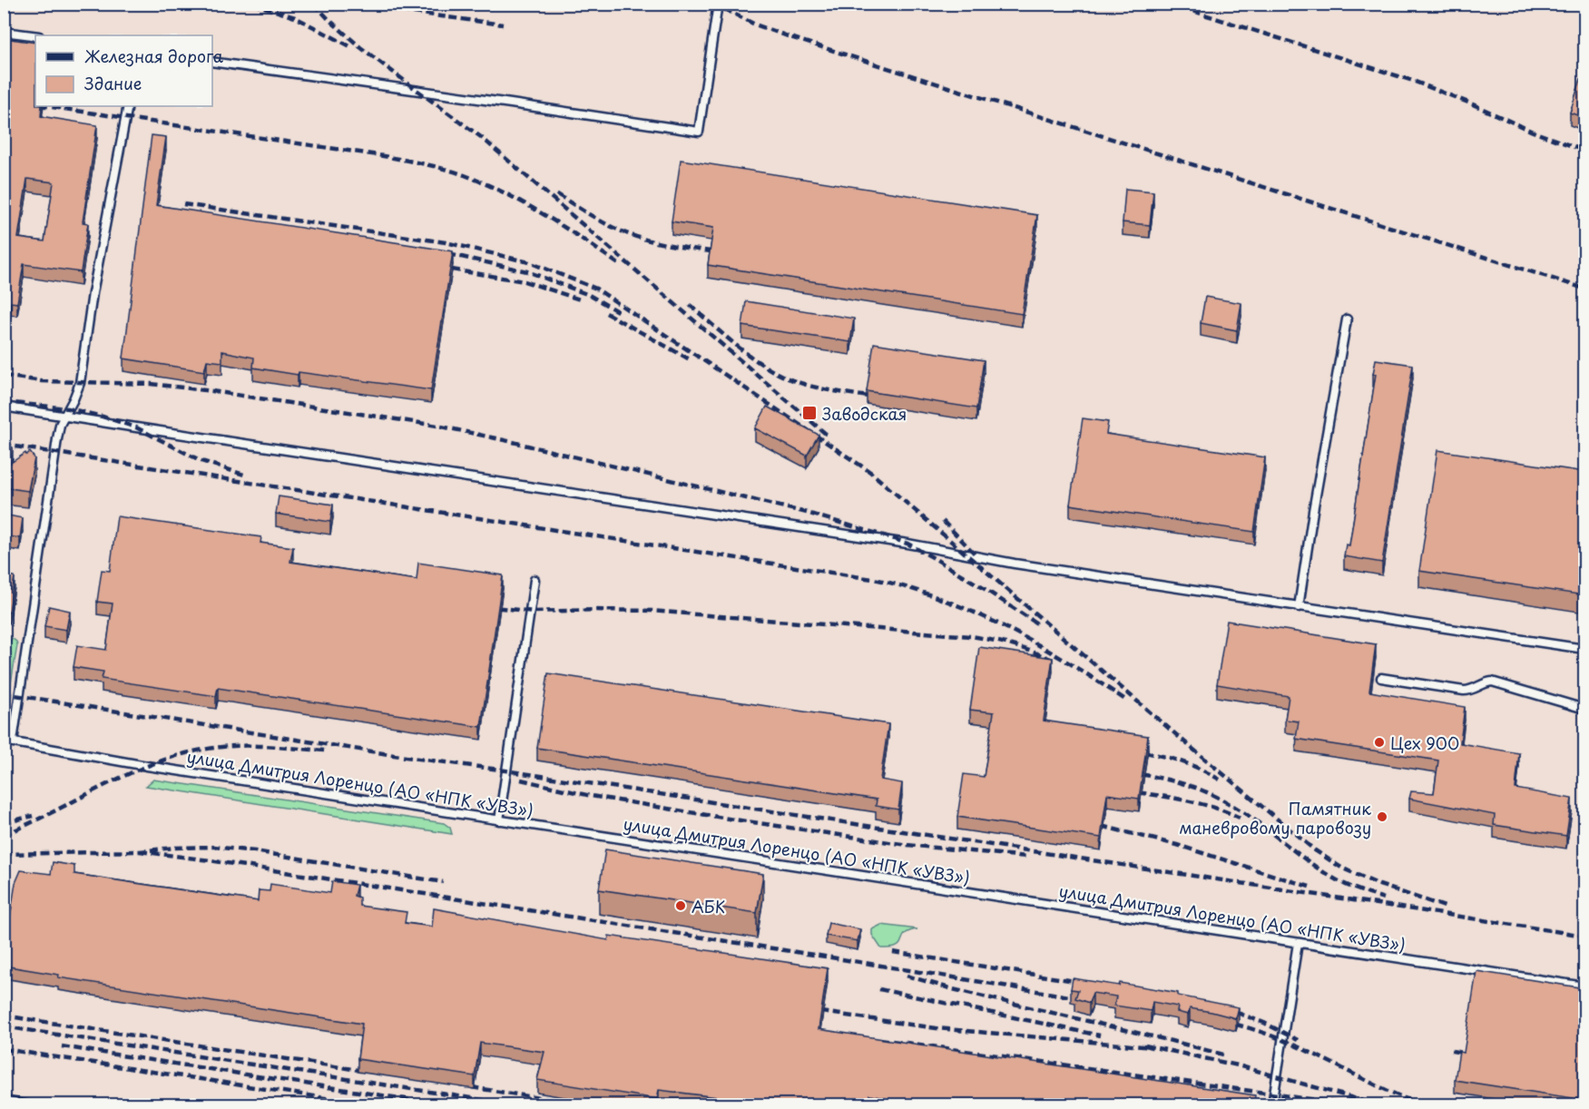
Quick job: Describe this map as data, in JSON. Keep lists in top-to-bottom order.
{
  "streets": {
    "lane": ["улица Дмитрия Лоренцо (АО «НПК «УВЗ»)"]
  },
  "places": {
    "transit": ["Заводская"],
    "other": ["Цех 900", "Памятник маневровому паровозу", "АБК"]
  },
  "legend": ["Железная дорога", "Здание"]
}
